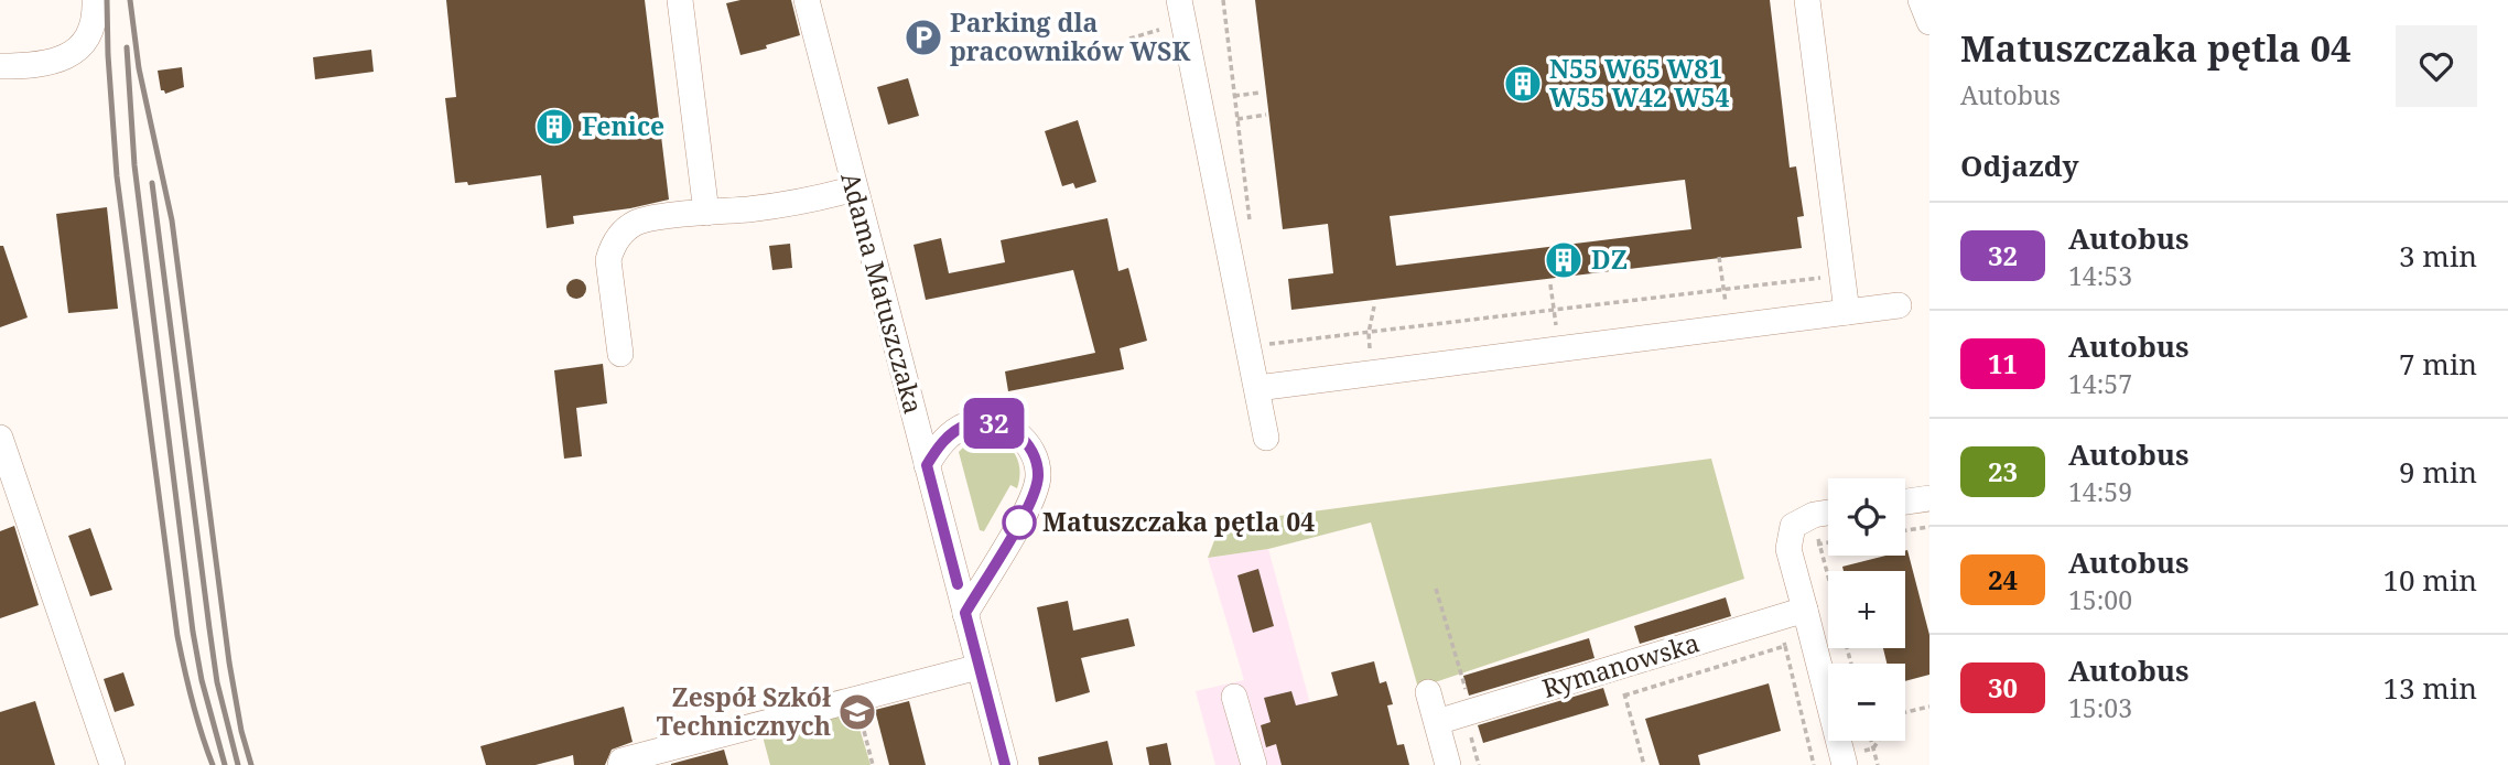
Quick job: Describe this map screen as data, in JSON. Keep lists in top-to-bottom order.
{
  "streets": {
    "street": ["Adama Matuszczaka", "Rymanowska"]
  },
  "places": {
    "parking": ["Parking dla pracowników WSK"],
    "building": ["N55 W65 W81 W55 W42 W54", "Fenice", "DZ"],
    "other": ["Matuszczaka pętla 04"],
    "school or university": ["Zespół Szkół Technicznych"]
  },
  "lines": ["bus line 32"],
  "page": {
    "on_map": "32",
    "heading": [
      ["Matuszczaka pętla 04", "Autobus"],
      "Odjazdy"
    ],
    "list": [
      {
        "mark": "32",
        "name": "Autobus",
        "note": "14:53",
        "value": "3 min"
      },
      {
        "mark": "11",
        "name": "Autobus",
        "note": "14:57",
        "value": "7 min"
      },
      {
        "mark": "23",
        "name": "Autobus",
        "note": "14:59",
        "value": "9 min"
      },
      {
        "mark": "24",
        "name": "Autobus",
        "note": "15:00",
        "value": "10 min"
      },
      {
        "mark": "30",
        "name": "Autobus",
        "note": "15:03",
        "value": "13 min"
      }
    ],
    "map_buttons": ["+", "−"]
  }
}
